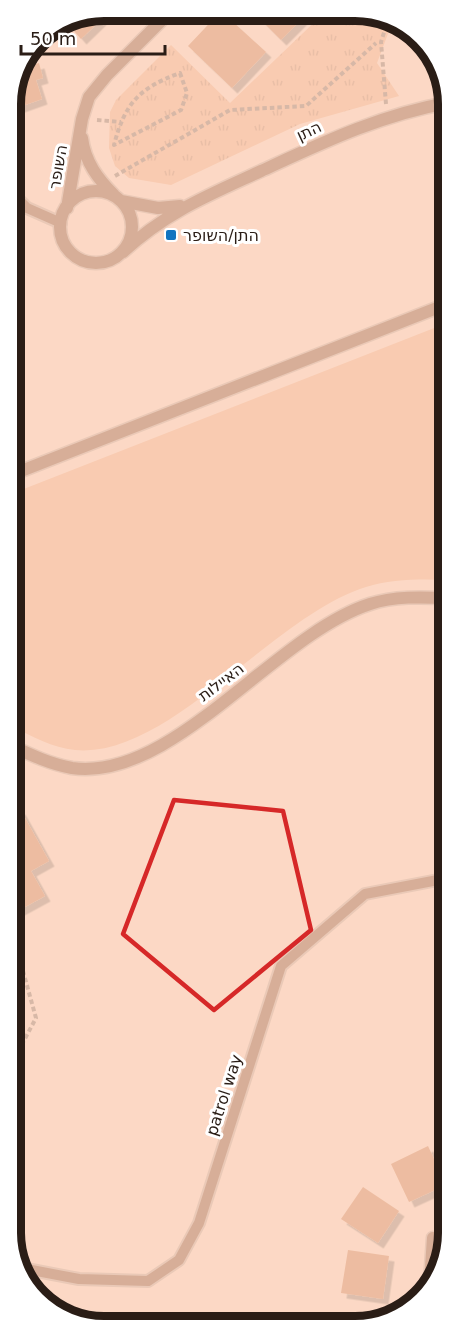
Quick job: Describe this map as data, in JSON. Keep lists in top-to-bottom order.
{
  "streets": {
    "street": ["התן", "השופר", "האיילות"],
    "lane": ["patrol way"]
  },
  "crossings": [
    ["התן", "השופר"]
  ],
  "places": {
    "transit": ["התן/השופר"]
  },
  "scale_bar": "50 m"
}
